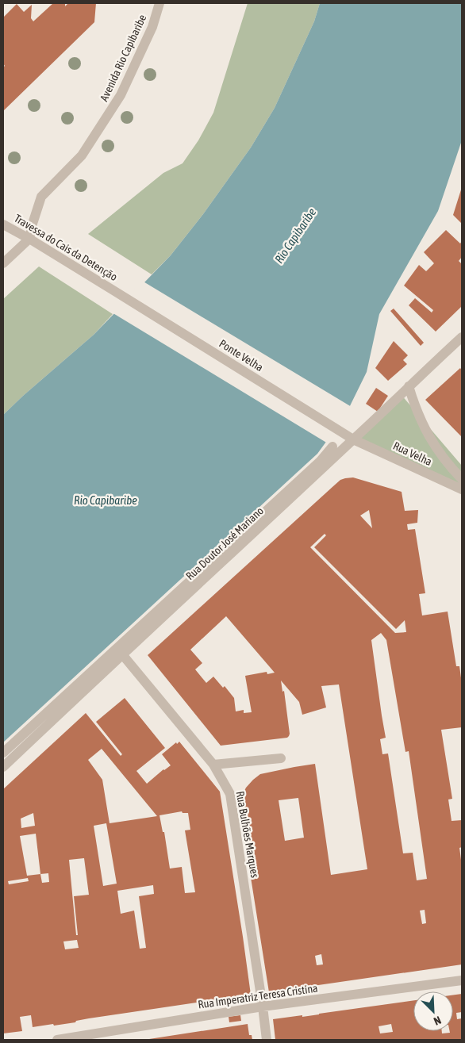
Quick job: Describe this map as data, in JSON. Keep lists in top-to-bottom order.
{
  "streets": {
    "street": [
      "Avenida Rio Capibaribe",
      "Travessa do Cais da Detenção",
      "Ponte Velha",
      "Rua Velha",
      "Rua Doutor José Mariano",
      "Rua Bulhões Marques",
      "Rua Imperatriz Teresa Cristina"
    ]
  },
  "crossings": [
    ["Avenida Rio Capibaribe", "Travessa do Cais da Detenção"],
    ["Travessa do Cais da Detenção", "Ponte Velha"],
    ["Ponte Velha", "Rua Velha"],
    ["Ponte Velha", "Rua Doutor José Mariano"],
    ["Rua Velha", "Rua Doutor José Mariano"],
    ["Rua Doutor José Mariano", "Rua Bulhões Marques"],
    ["Rua Bulhões Marques", "Rua Imperatriz Teresa Cristina"]
  ],
  "water": ["Rio Capibaribe"],
  "north": "bottom right"
}
